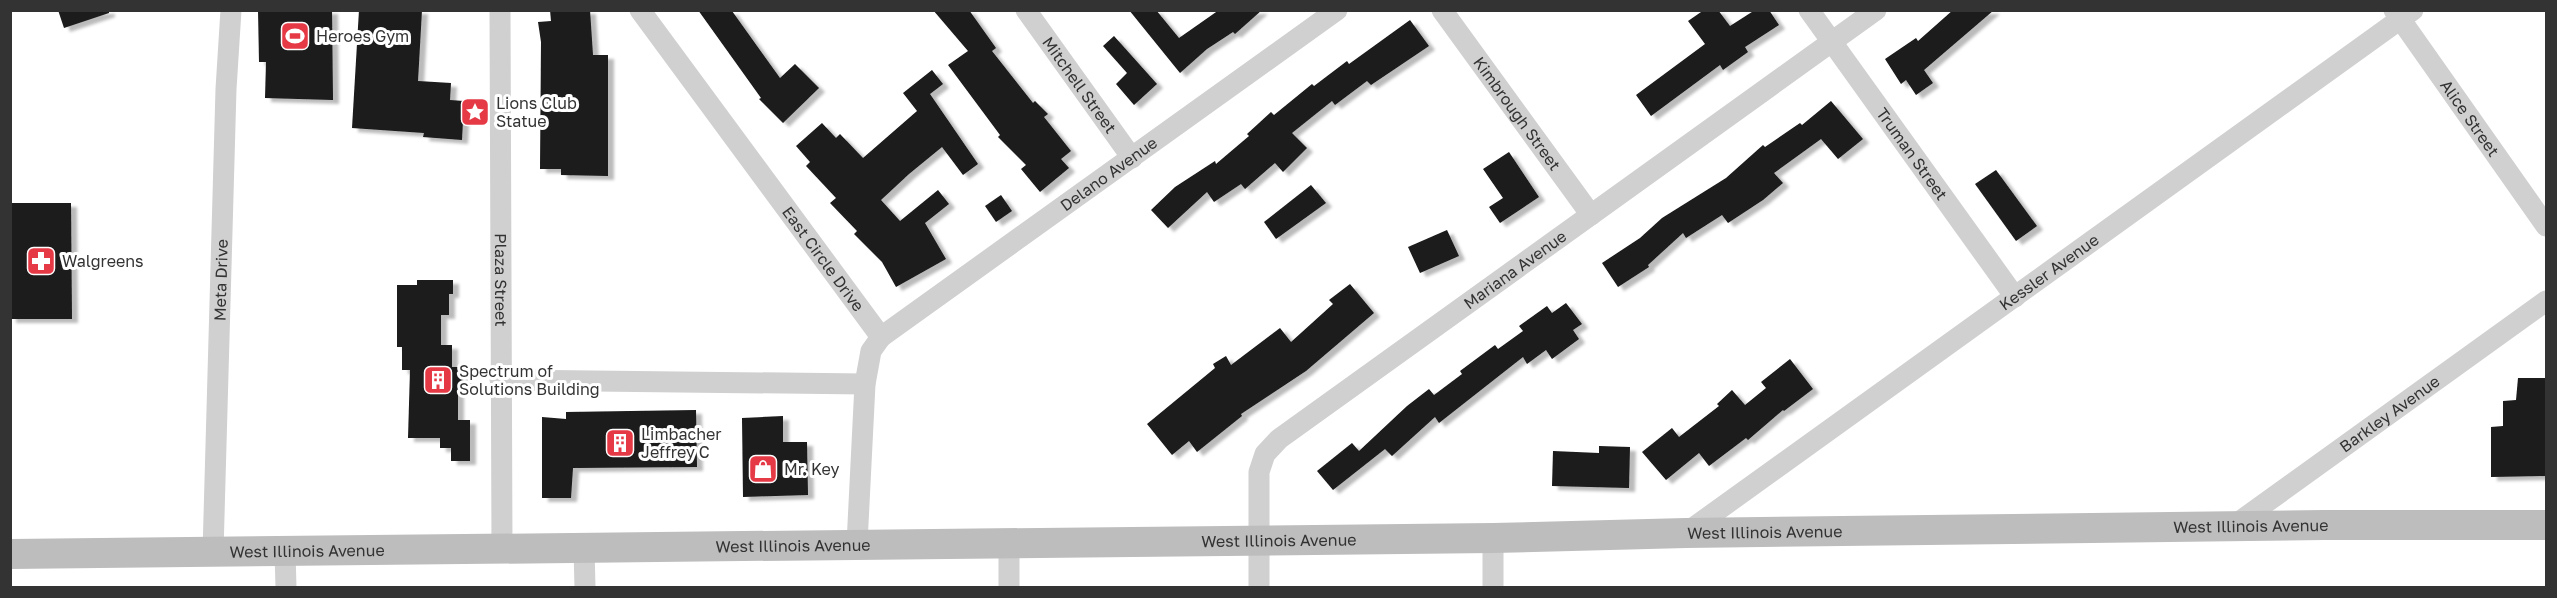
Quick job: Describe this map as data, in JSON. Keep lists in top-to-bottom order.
{
  "streets": {
    "main road": ["West Illinois Avenue"],
    "street": [
      "Mitchell Street",
      "Kimbrough Street",
      "Alice Street",
      "Truman Street",
      "Delano Avenue",
      "East Circle Drive",
      "Mariana Avenue",
      "Kessler Avenue",
      "Plaza Street",
      "Meta Drive",
      "Barkley Avenue"
    ]
  },
  "crossings": [
    ["Mitchell Street", "Delano Avenue"],
    ["Kimbrough Street", "Mariana Avenue"],
    ["Alice Street", "Kessler Avenue"],
    ["Truman Street", "Mariana Avenue"],
    ["Truman Street", "Kessler Avenue"],
    ["Delano Avenue", "East Circle Drive"],
    ["Mariana Avenue", "West Illinois Avenue"],
    ["Kessler Avenue", "West Illinois Avenue"],
    ["Plaza Street", "West Illinois Avenue"],
    ["Meta Drive", "West Illinois Avenue"],
    ["Barkley Avenue", "West Illinois Avenue"]
  ],
  "places": {
    "sports": ["Heroes Gym"],
    "place": ["Lions Club Statue"],
    "pharmacy": ["Walgreens"],
    "building": ["Spectrum of Solutions Building", "Limbacher Jeffrey C"],
    "shop": ["Mr. Key"]
  }
}
